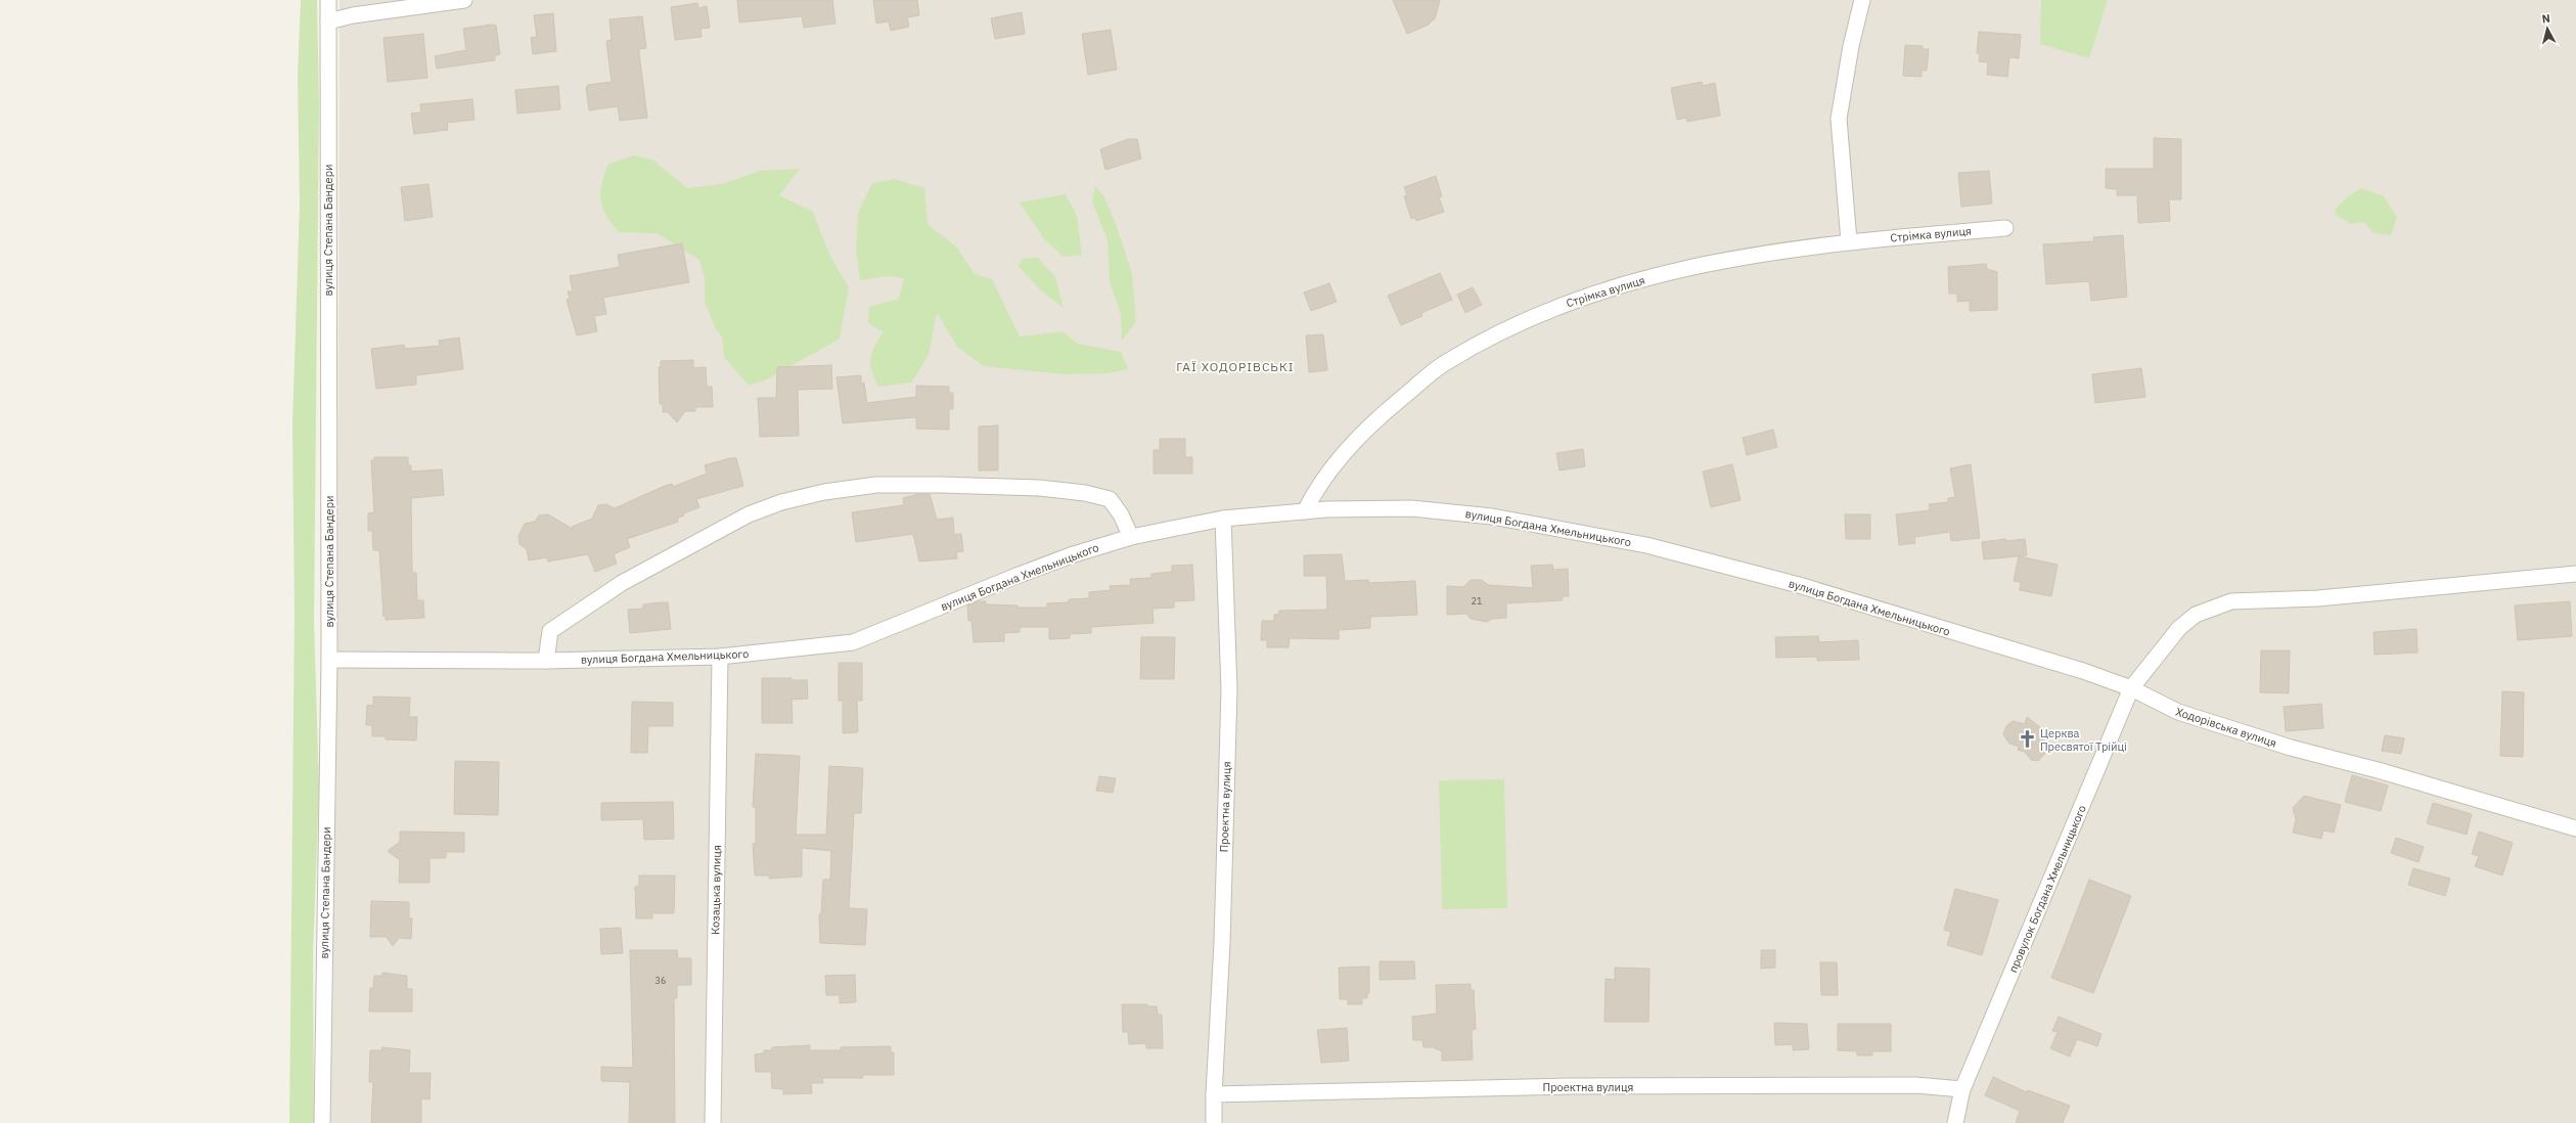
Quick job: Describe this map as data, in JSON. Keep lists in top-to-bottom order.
{
  "streets": {
    "street": [
      "вулиця Степана Бандери",
      "Стрімка вулиця",
      "вулиця Богдана Хмельницького",
      "Ходорівська вулиця",
      "Проектна вулиця",
      "провулок Богдана Хмельницького",
      "Козацька вулиця"
    ]
  },
  "crossings": [
    ["вулиця Степана Бандери", "вулиця Богдана Хмельницького"],
    ["Стрімка вулиця", "вулиця Богдана Хмельницького"],
    ["вулиця Богдана Хмельницького", "Ходорівська вулиця"],
    ["вулиця Богдана Хмельницького", "Проектна вулиця"],
    ["вулиця Богдана Хмельницького", "провулок Богдана Хмельницького"],
    ["вулиця Богдана Хмельницького", "Козацька вулиця"],
    ["Ходорівська вулиця", "провулок Богдана Хмельницького"],
    ["Проектна вулиця", "провулок Богдана Хмельницького"]
  ],
  "districts": ["ГАЇ ХОДОРІВСЬКІ"],
  "places": {
    "church": ["Церква Пресвятої Трійці"]
  },
  "house_numbers": ["21", "36"],
  "north": "top"
}
